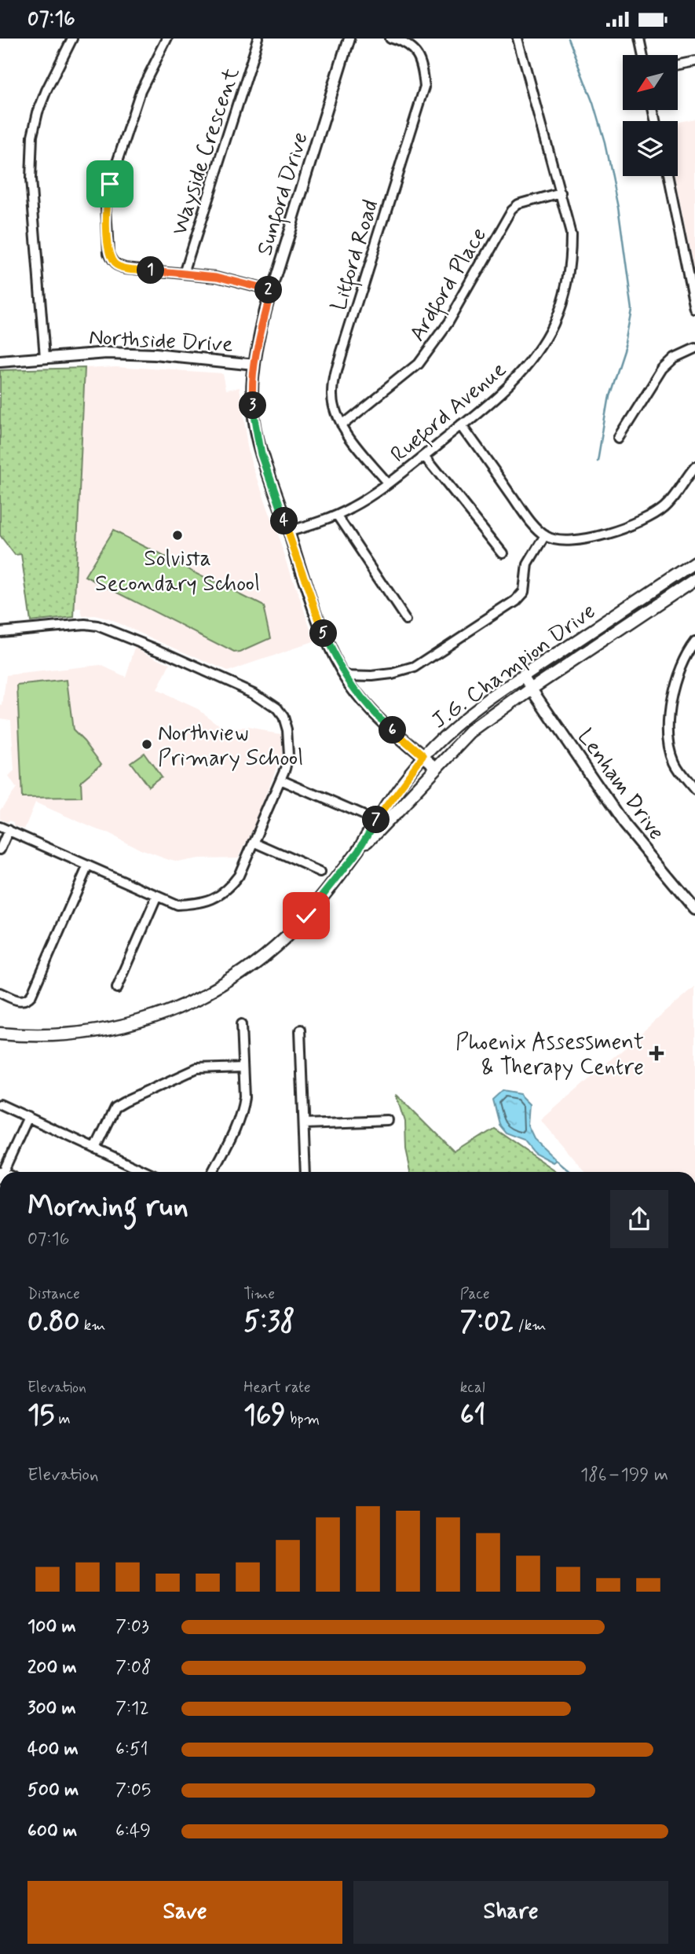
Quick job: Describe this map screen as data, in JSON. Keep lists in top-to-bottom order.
{
  "streets": {
    "main road": ["J.G. Champion Drive"],
    "street": [
      "Wayside Crescent",
      "Sunford Drive",
      "Litford Road",
      "Ardford Place",
      "Northside Drive",
      "Rueford Avenue",
      "Lenham Drive"
    ]
  },
  "crossings": [
    ["Sunford Drive", "Northside Drive"],
    ["Sunford Drive", "Rueford Avenue"],
    ["Sunford Drive", "J.G. Champion Drive"],
    ["Litford Road", "Ardford Place"],
    ["Litford Road", "Rueford Avenue"],
    ["Ardford Place", "Rueford Avenue"],
    ["J.G. Champion Drive", "Lenham Drive"]
  ],
  "places": {
    "other": ["Solvista Secondary School", "Northview Primary School"],
    "health": ["Phoenix Assessment & Therapy Centre"]
  },
  "north": "bottom left",
  "page": {
    "status": "07:16",
    "pins": [
      "1",
      "2",
      "3",
      "4",
      "5",
      "6",
      "7"
    ],
    "heading": ["Morning run", "07:16"],
    "stats": [
      ["Distance", "0.80 km"],
      ["Time", "5:38"],
      ["Pace", "7:02 /km"],
      ["Elevation", "15 m"],
      ["Heart rate", "169 bpm"],
      ["kcal", "61"]
    ],
    "chart": ["Elevation", "186–199 m"],
    "list": [
      {
        "name": "100 m",
        "note": "7:03"
      },
      {
        "name": "200 m",
        "note": "7:08"
      },
      {
        "name": "300 m",
        "note": "7:12"
      },
      {
        "name": "400 m",
        "note": "6:51"
      },
      {
        "name": "500 m",
        "note": "7:05"
      },
      {
        "name": "600 m",
        "note": "6:49"
      }
    ],
    "buttons": ["Save", "Share"]
  }
}
